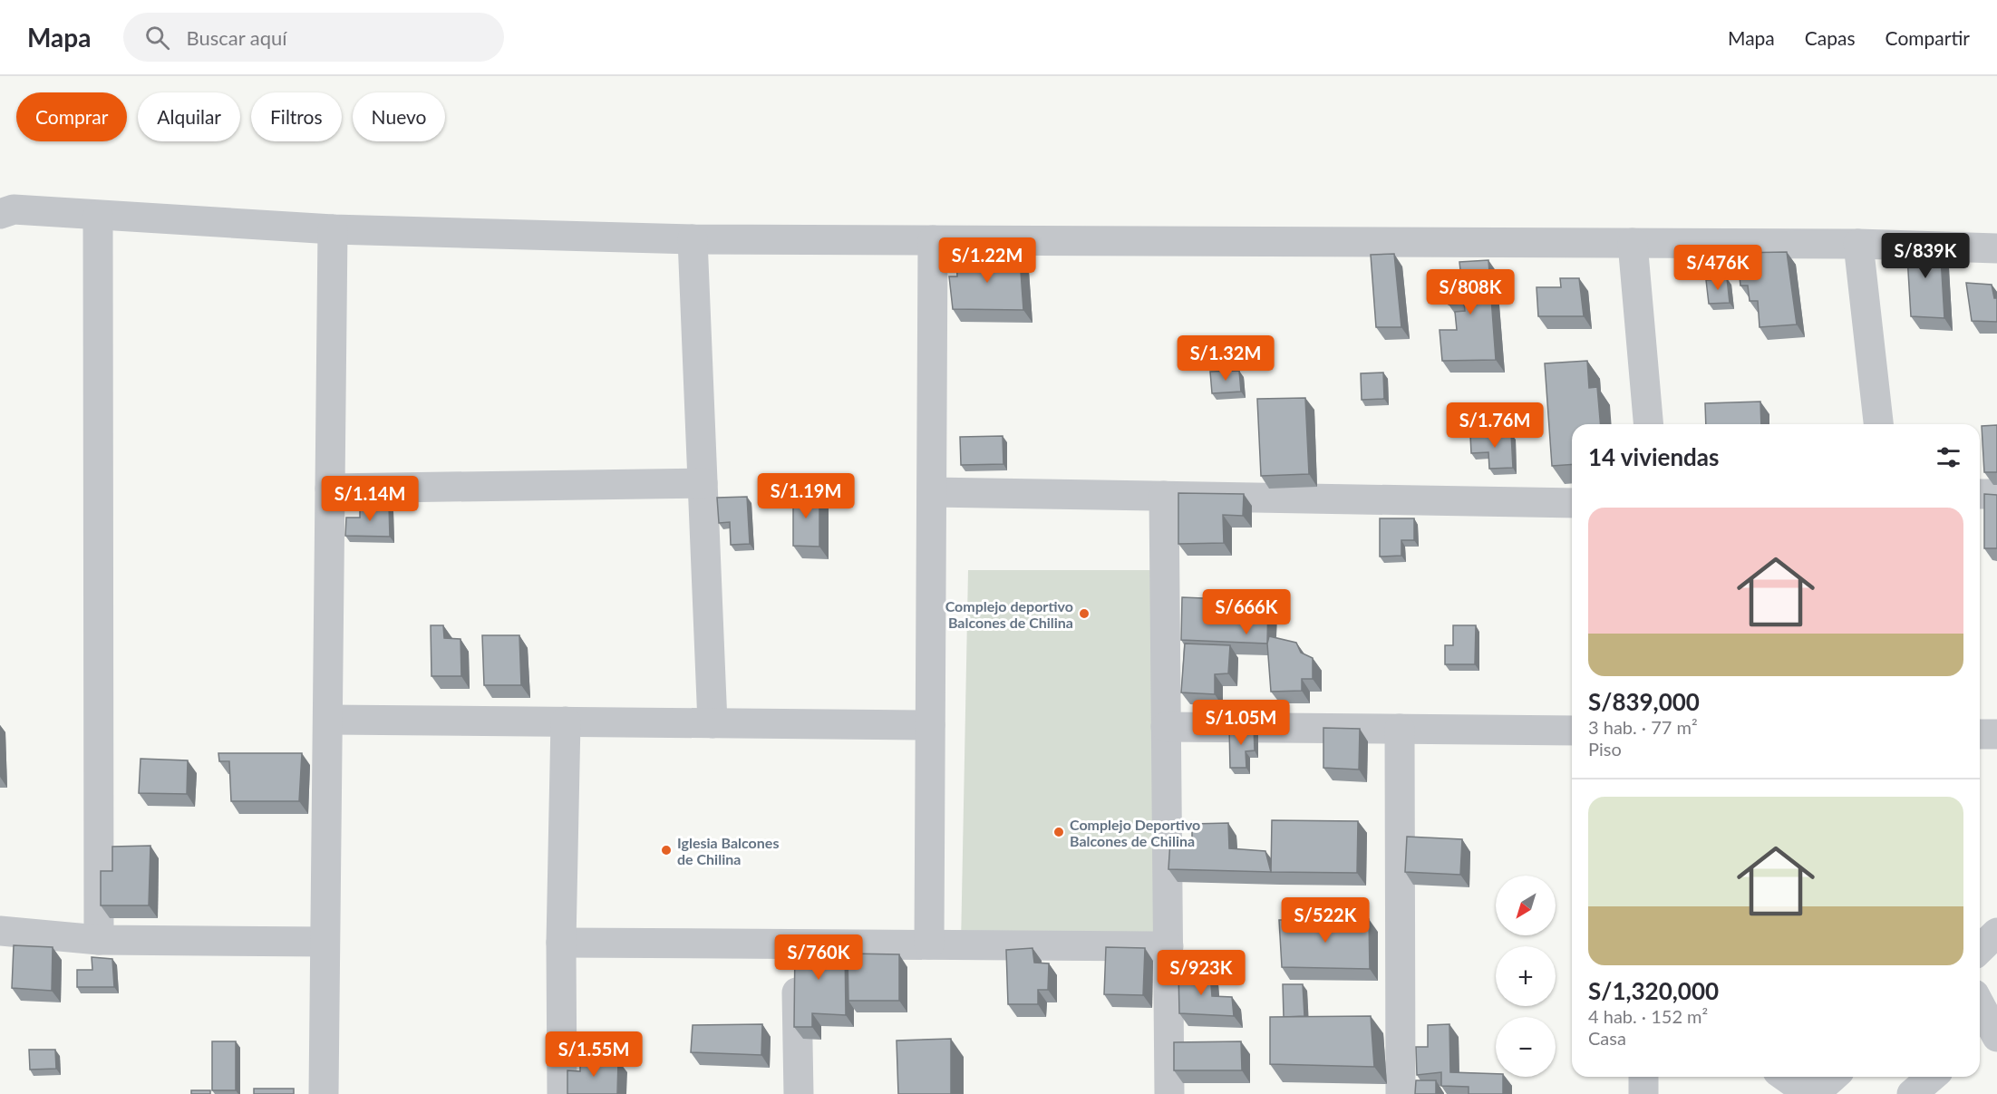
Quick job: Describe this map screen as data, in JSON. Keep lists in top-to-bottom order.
{
  "places": ["Complejo deportivo Balcones de Chilina", "Complejo Deportivo Balcones de Chilina", "Iglesia Balcones de Chilina"],
  "north": "bottom left",
  "page": {
    "header": "Mapa",
    "search": "Buscar aquí",
    "nav": ["Mapa", "Capas", "Compartir"],
    "chip": [
      "Comprar",
      "Alquilar",
      "Filtros",
      "Nuevo"
    ],
    "price": [
      "S/839K",
      "S/1.22M",
      "S/476K",
      "S/808K",
      "S/1.32M",
      "S/1.76M",
      "S/1.19M",
      "S/1.14M",
      "S/666K",
      "S/1.05M",
      "S/522K",
      "S/760K",
      "S/923K",
      "S/1.55M"
    ],
    "heading": "14 viviendas",
    "list": [
      {
        "name": "S/839,000",
        "note": "3 hab. · 77 m² · Piso"
      },
      {
        "name": "S/1,320,000",
        "note": "4 hab. · 152 m² · Casa"
      }
    ],
    "map_buttons": ["+", "−"]
  }
}
